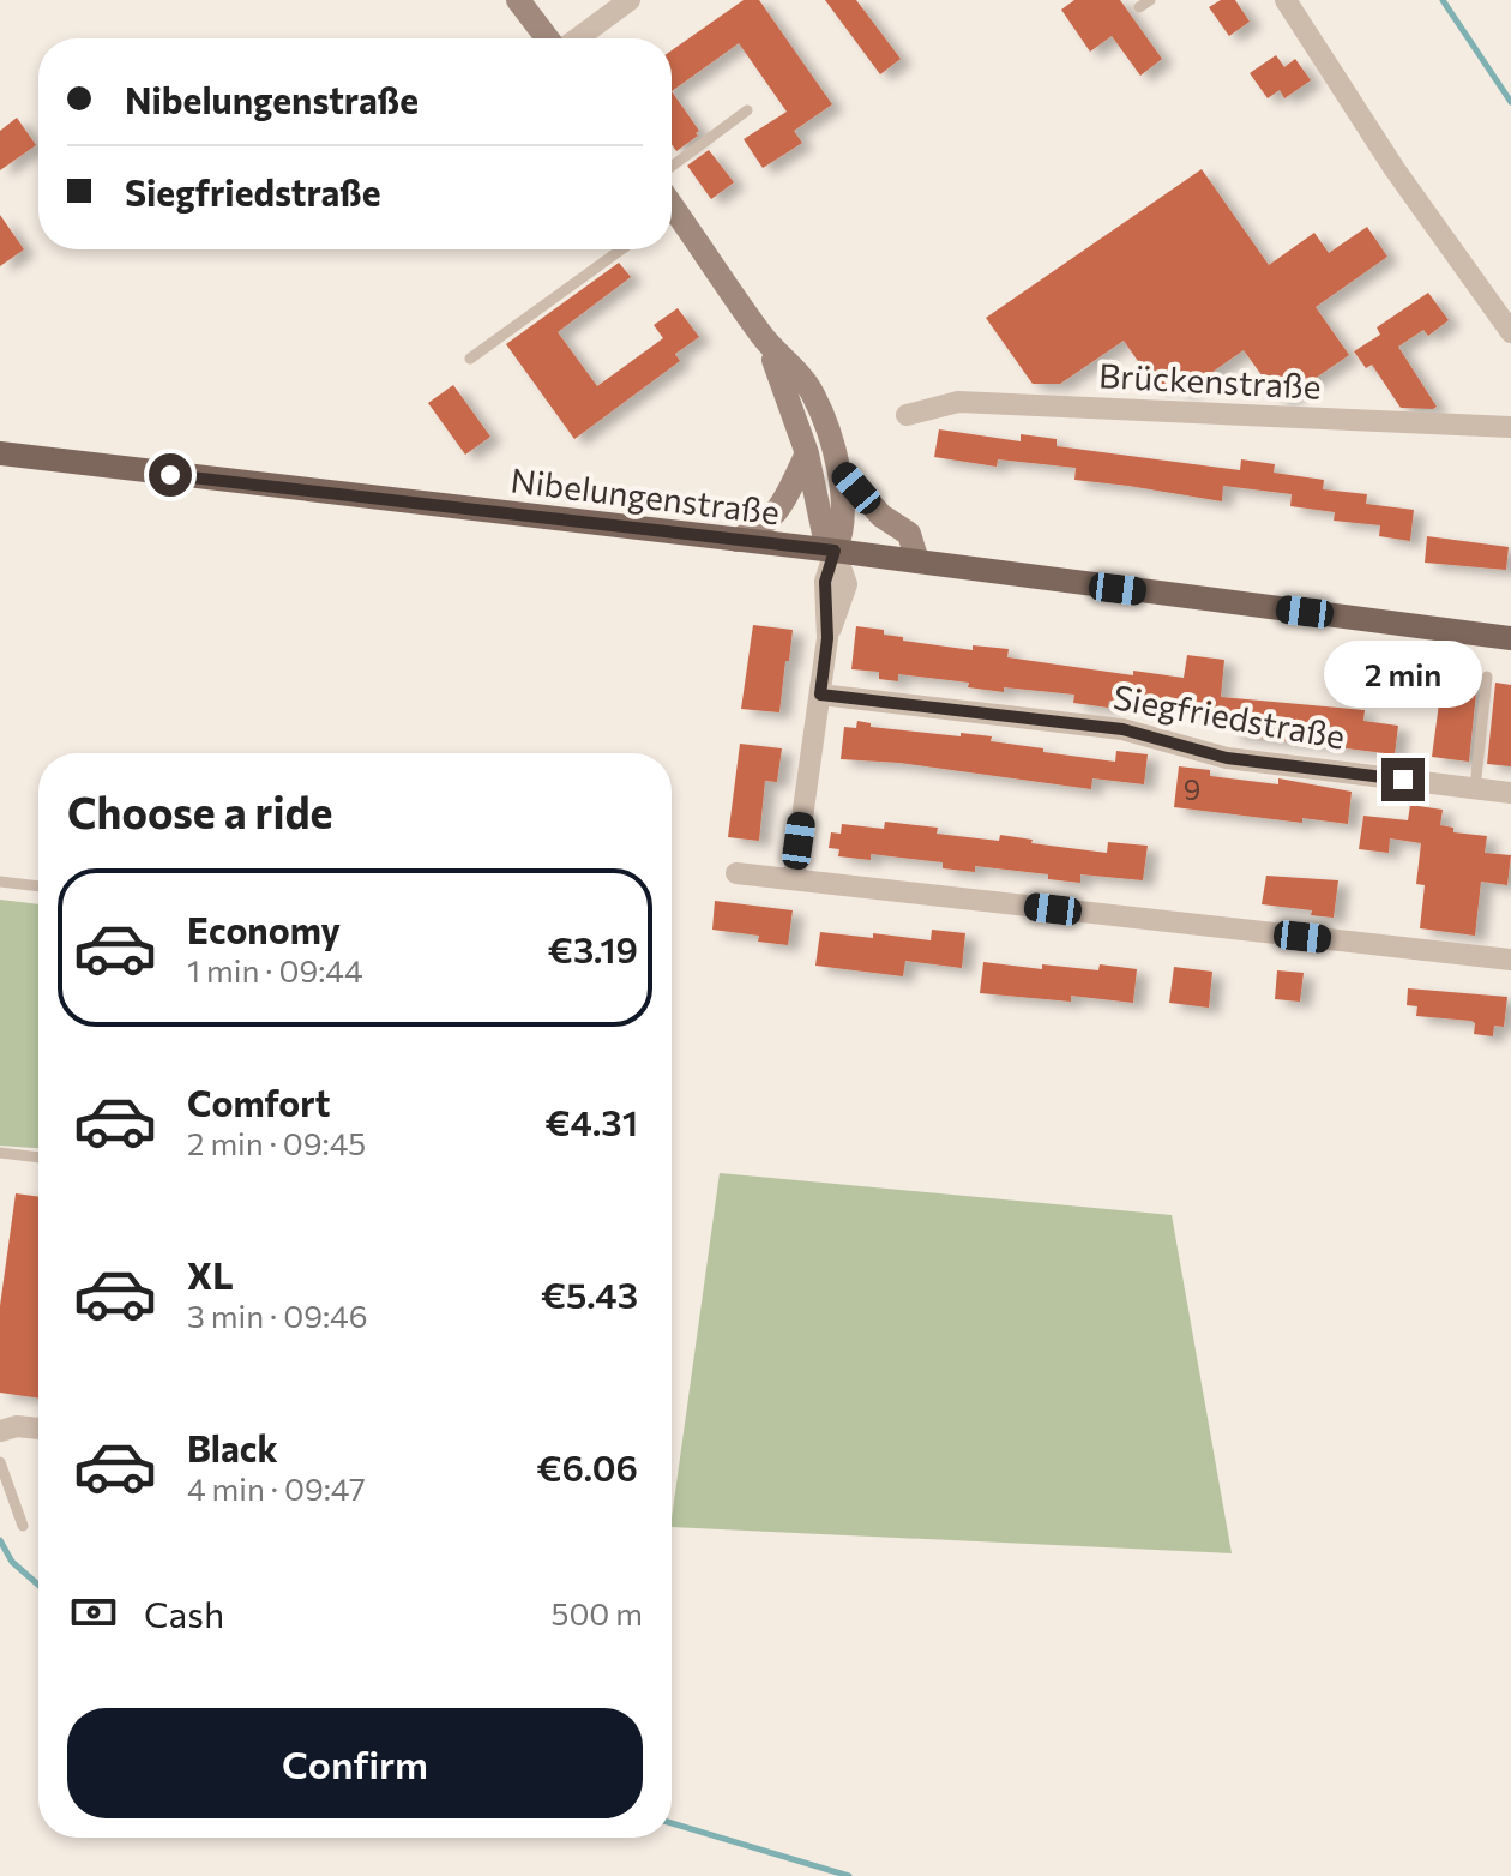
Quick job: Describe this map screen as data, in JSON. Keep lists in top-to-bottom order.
{
  "streets": {
    "main road": ["Nibelungenstraße"],
    "street": ["Brückenstraße", "Siegfriedstraße"]
  },
  "house_numbers": ["9"],
  "page": {
    "banner": ["Nibelungenstraße", "Siegfriedstraße"],
    "bubble": "2 min",
    "heading": "Choose a ride",
    "list": [
      {
        "name": "Economy",
        "note": "1 min · 09:44",
        "value": "€3.19"
      },
      {
        "name": "Comfort",
        "note": "2 min · 09:45",
        "value": "€4.31"
      },
      {
        "name": "XL",
        "note": "3 min · 09:46",
        "value": "€5.43"
      },
      {
        "name": "Black",
        "note": "4 min · 09:47",
        "value": "€6.06"
      }
    ],
    "pay": ["Cash", "500 m"],
    "buttons": "Confirm"
  }
}
